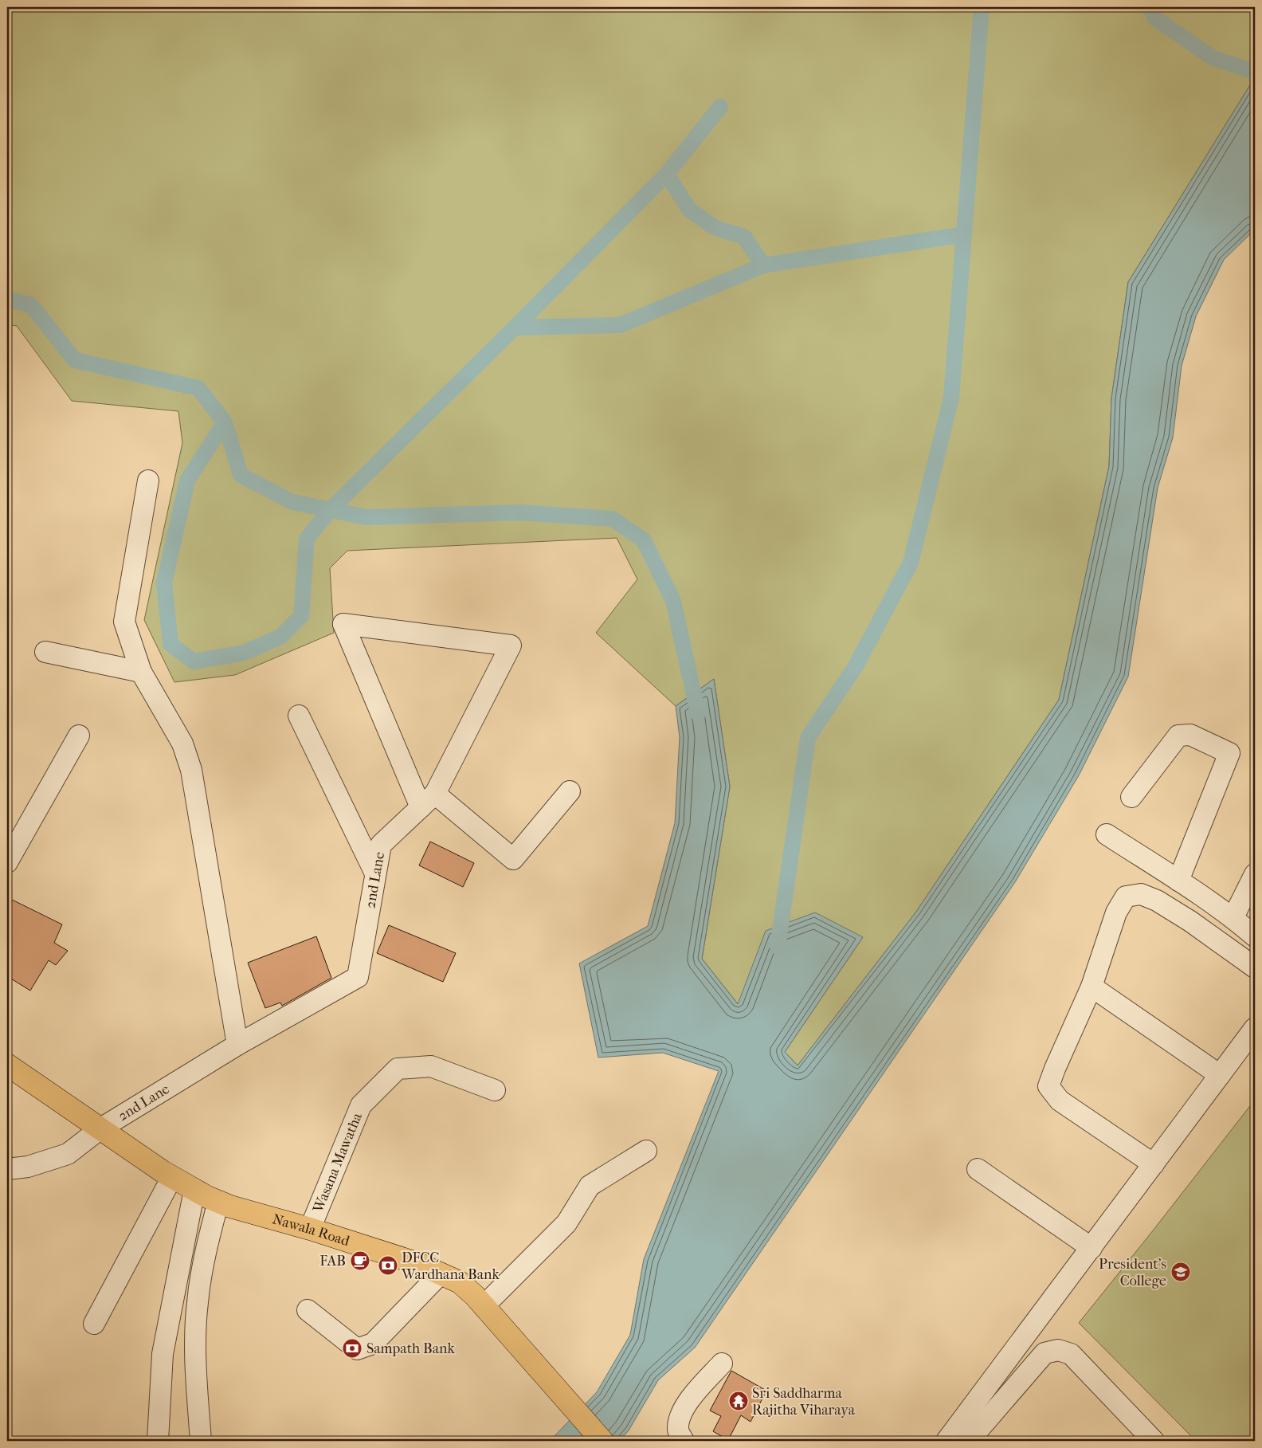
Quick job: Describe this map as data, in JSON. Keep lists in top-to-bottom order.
{
  "streets": {
    "main road": ["Nawala Road"],
    "street": ["2nd Lane", "Wasana Mawatha"]
  },
  "crossings": [
    ["2nd Lane", "Nawala Road"],
    ["Wasana Mawatha", "Nawala Road"]
  ],
  "places": {
    "cafe": ["FAB"],
    "bank": ["DFCC Wardhana Bank", "Sampath Bank"],
    "school or university": ["President's College"],
    "temple": ["Sri Saddharma Rajitha Viharaya"]
  }
}
